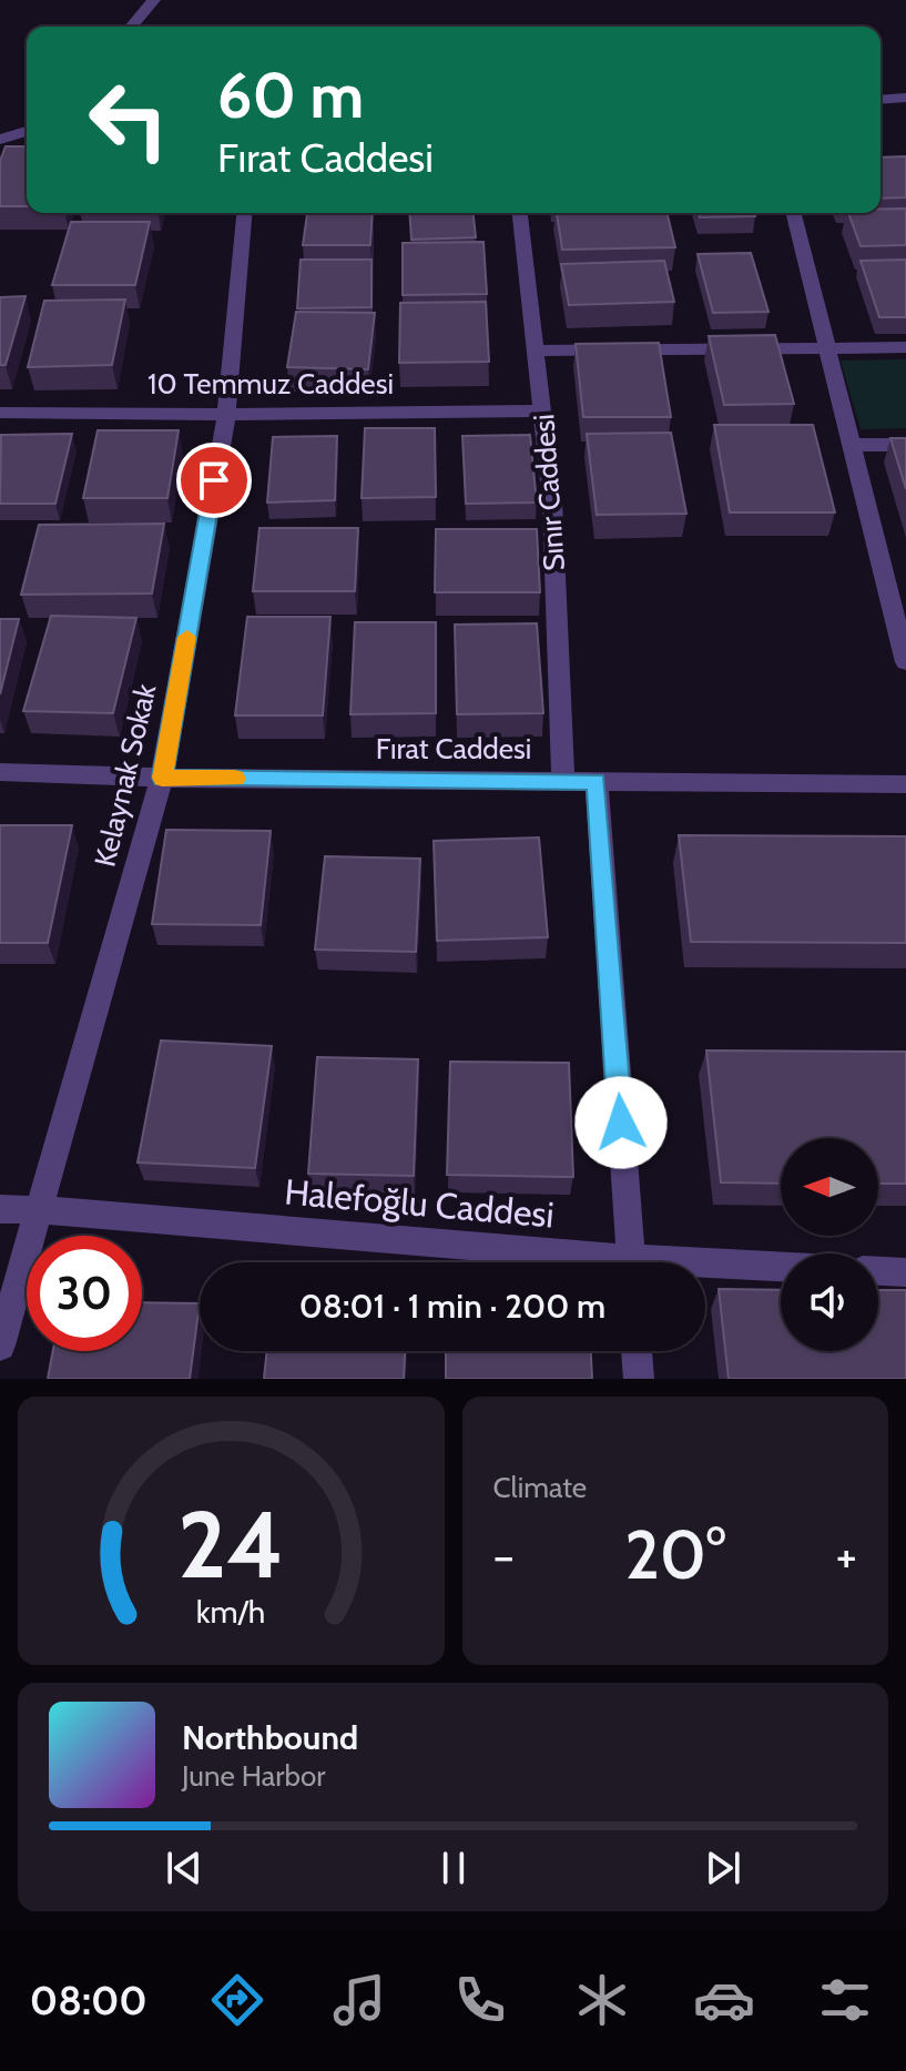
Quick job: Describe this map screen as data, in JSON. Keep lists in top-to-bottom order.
{
  "streets": {
    "street": [
      "10 Temmuz Caddesi",
      "Sınır Caddesi",
      "Fırat Caddesi",
      "Kelaynak Sokak",
      "Halefoğlu Caddesi"
    ]
  },
  "crossings": [
    ["10 Temmuz Caddesi", "Sınır Caddesi"],
    ["10 Temmuz Caddesi", "Kelaynak Sokak"],
    ["Sınır Caddesi", "Fırat Caddesi"],
    ["Fırat Caddesi", "Kelaynak Sokak"],
    ["Kelaynak Sokak", "Halefoğlu Caddesi"]
  ],
  "north": "left",
  "page": {
    "turn": ["60 m", "Fırat Caddesi"],
    "limit": "30",
    "trip": "08:01 · 1 min · 200 m",
    "tile": "Climate",
    "heat": ["−", "20°", "+"],
    "song": ["Northbound", "June Harbor"],
    "tabs": "08:00",
    "gauge": ["24", "km/h"]
  }
}
